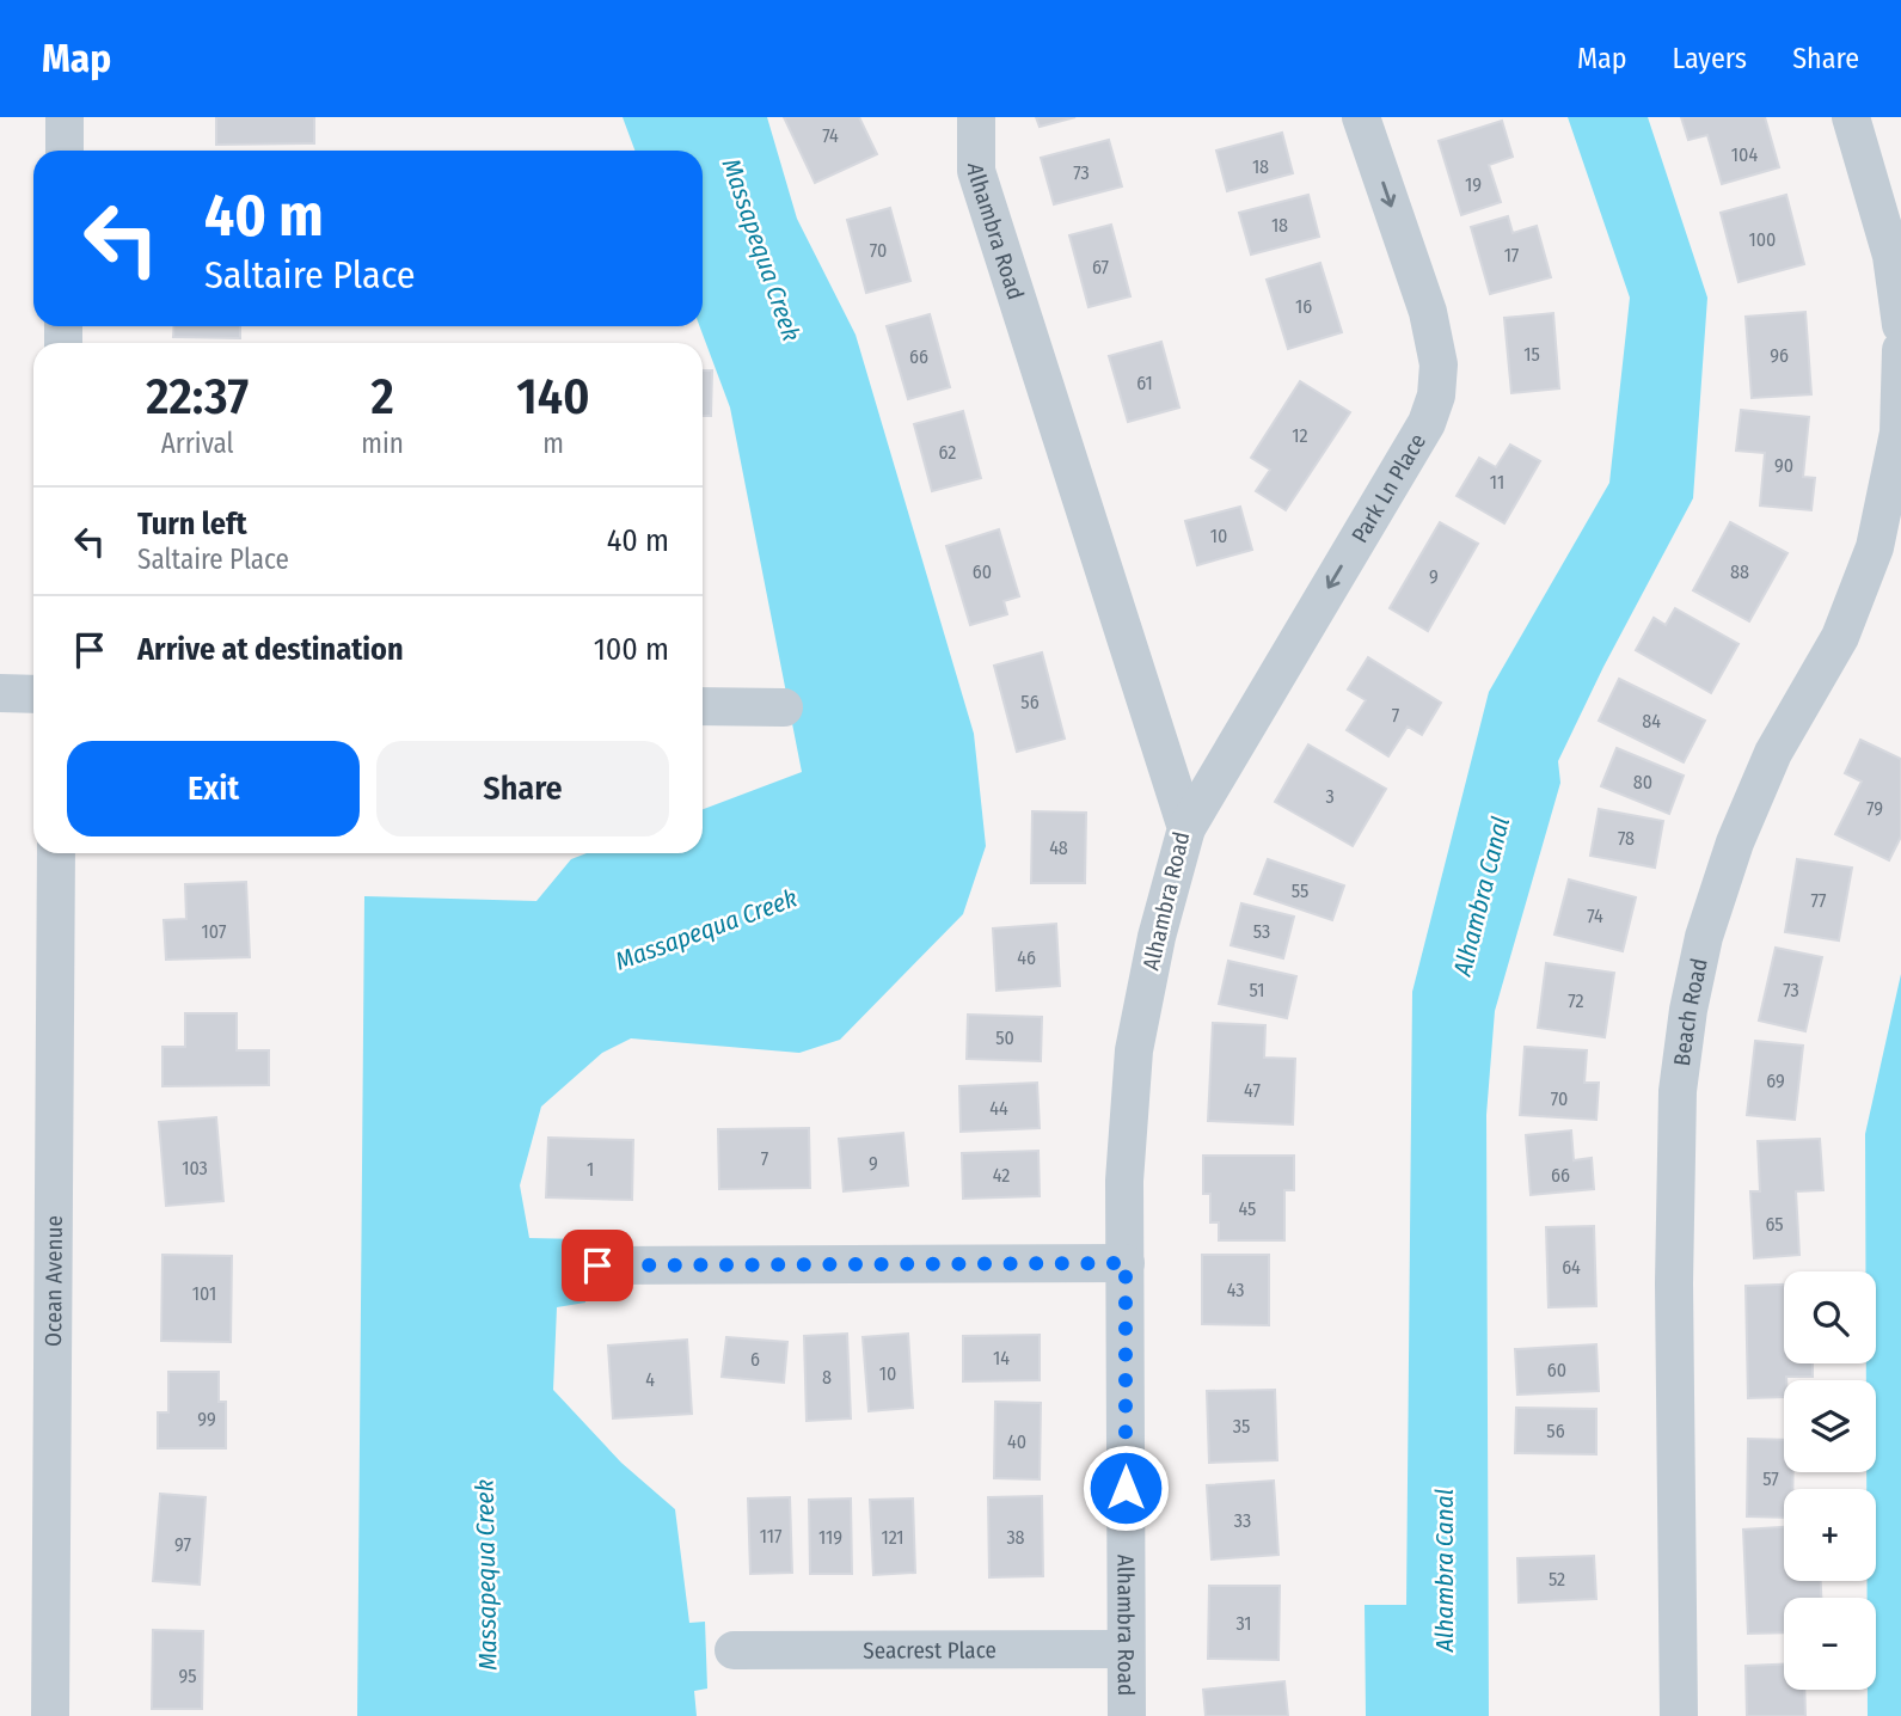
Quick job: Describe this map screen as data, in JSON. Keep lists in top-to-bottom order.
{
  "streets": {
    "street": [
      "Alhambra Road",
      "Park Ln Place",
      "Beach Road",
      "Ocean Avenue",
      "Seacrest Place"
    ]
  },
  "crossings": [
    ["Alhambra Road", "Park Ln Place"],
    ["Alhambra Road", "Seacrest Place"]
  ],
  "one_way": ["Park Ln Place"],
  "water": ["Massapequa Creek", "Alhambra Canal"],
  "house_numbers": [
    "74",
    "104",
    "18",
    "73",
    "19",
    "18",
    "100",
    "70",
    "17",
    "67",
    "16",
    "15",
    "96",
    "66",
    "61",
    "12",
    "62",
    "90",
    "11",
    "10",
    "60",
    "88",
    "9",
    "56",
    "7",
    "84",
    "80",
    "3",
    "79",
    "78",
    "48",
    "55",
    "77",
    "74",
    "107",
    "53",
    "46",
    "51",
    "73",
    "72",
    "50",
    "69",
    "47",
    "70",
    "44",
    "7",
    "9",
    "103",
    "1",
    "42",
    "66",
    "45",
    "65",
    "64",
    "43",
    "101",
    "14",
    "6",
    "60",
    "10",
    "8",
    "4",
    "99",
    "35",
    "56",
    "40",
    "57",
    "33",
    "117",
    "119",
    "121",
    "38",
    "97",
    "52",
    "31",
    "95"
  ],
  "page": {
    "header": "Map",
    "nav": ["Map", "Layers", "Share"],
    "turn": ["40 m", "Saltaire Place"],
    "eta": [
      "22:37",
      "Arrival",
      "2",
      "min",
      "140",
      "m"
    ],
    "list": [
      {
        "name": "Turn left",
        "note": "Saltaire Place",
        "value": "40 m"
      },
      {
        "name": "Arrive at destination",
        "value": "100 m"
      }
    ],
    "buttons": ["Exit", "Share"],
    "map_buttons": ["+", "−"]
  }
}
